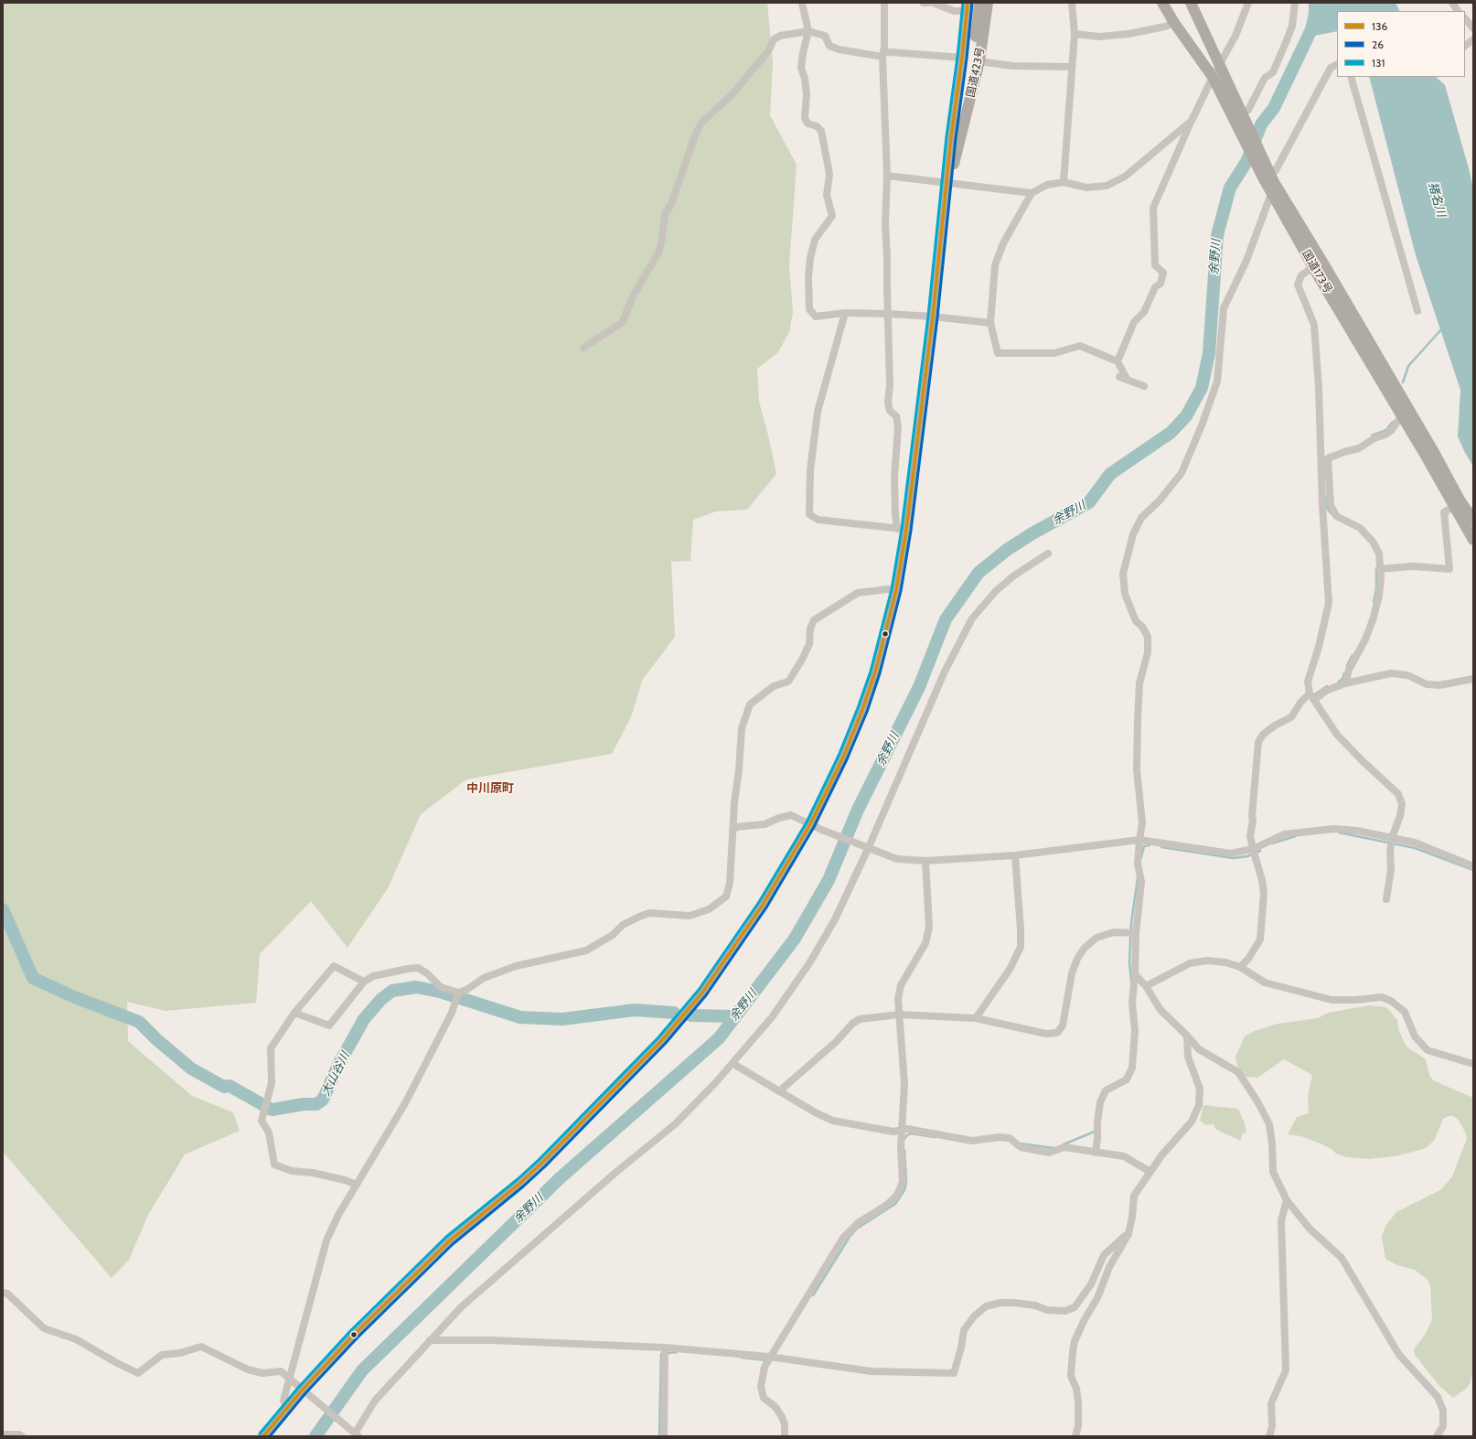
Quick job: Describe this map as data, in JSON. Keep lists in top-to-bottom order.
{
  "streets": {
    "highway": ["国道423号", "国道173号"]
  },
  "districts": ["中川原町"],
  "water": ["猪名川", "余野川", "大山谷川"],
  "lines": ["transit line 136", "transit line 26", "transit line 131"],
  "legend": ["136", "26", "131"]
}
